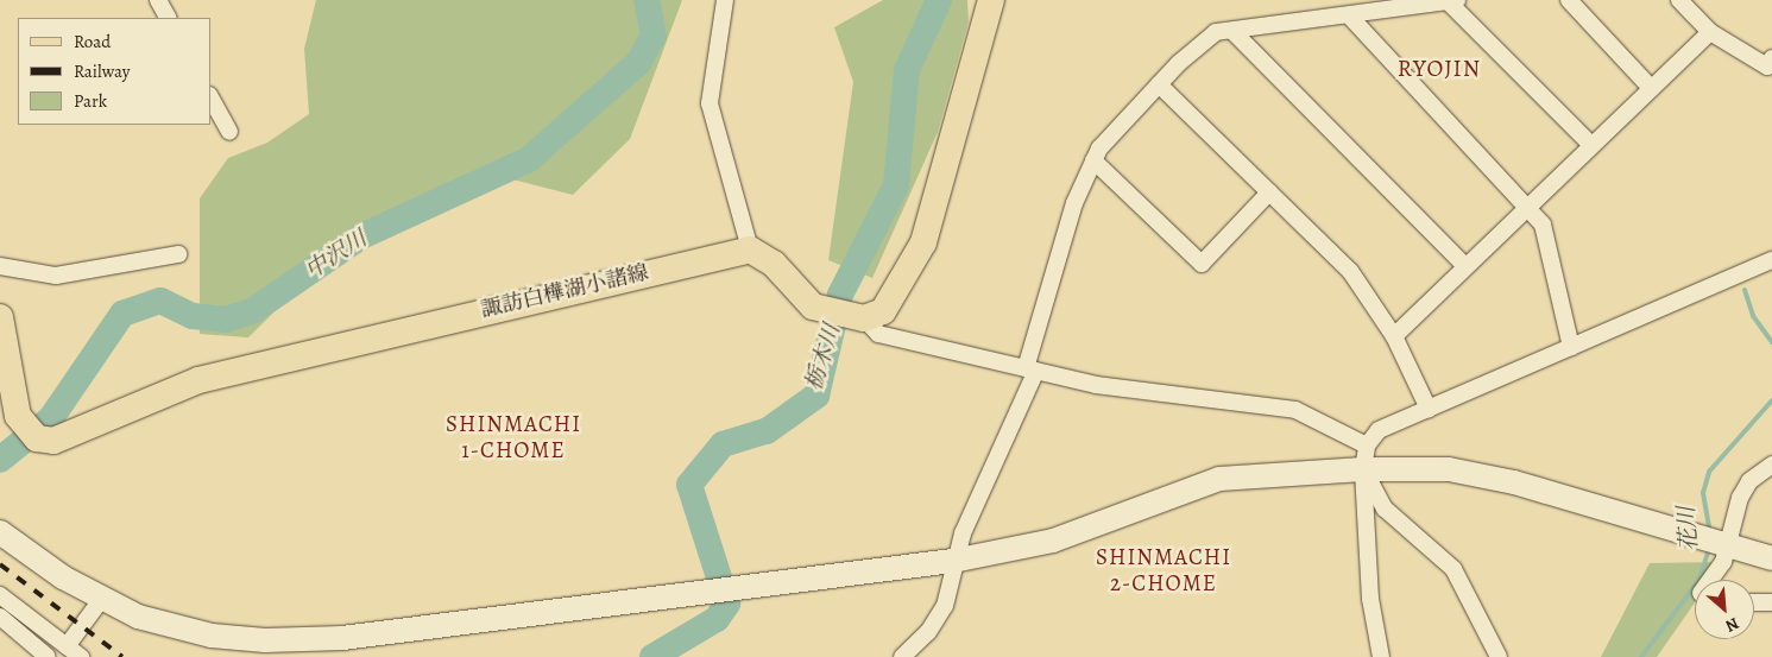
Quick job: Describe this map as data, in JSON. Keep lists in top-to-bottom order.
{
  "streets": {
    "main road": ["諏訪白樺湖小諸線"]
  },
  "districts": ["RYOJIN", "SHINMACHI 1-CHOME", "SHINMACHI 2-CHOME"],
  "water": ["中沢川", "栃木川", "花川"],
  "legend": ["Road", "Railway", "Park"],
  "north": "bottom right"
}
